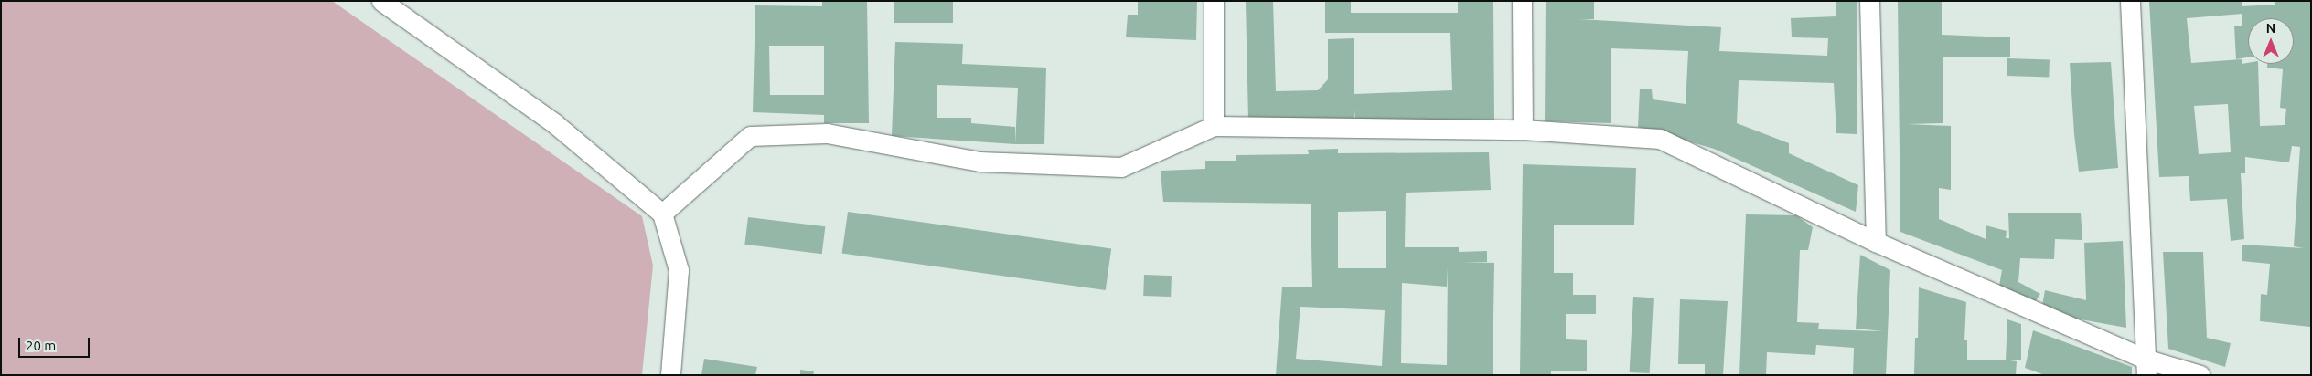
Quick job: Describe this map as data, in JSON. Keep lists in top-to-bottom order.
{
  "scale_bar": "20 m",
  "north": "top"
}
